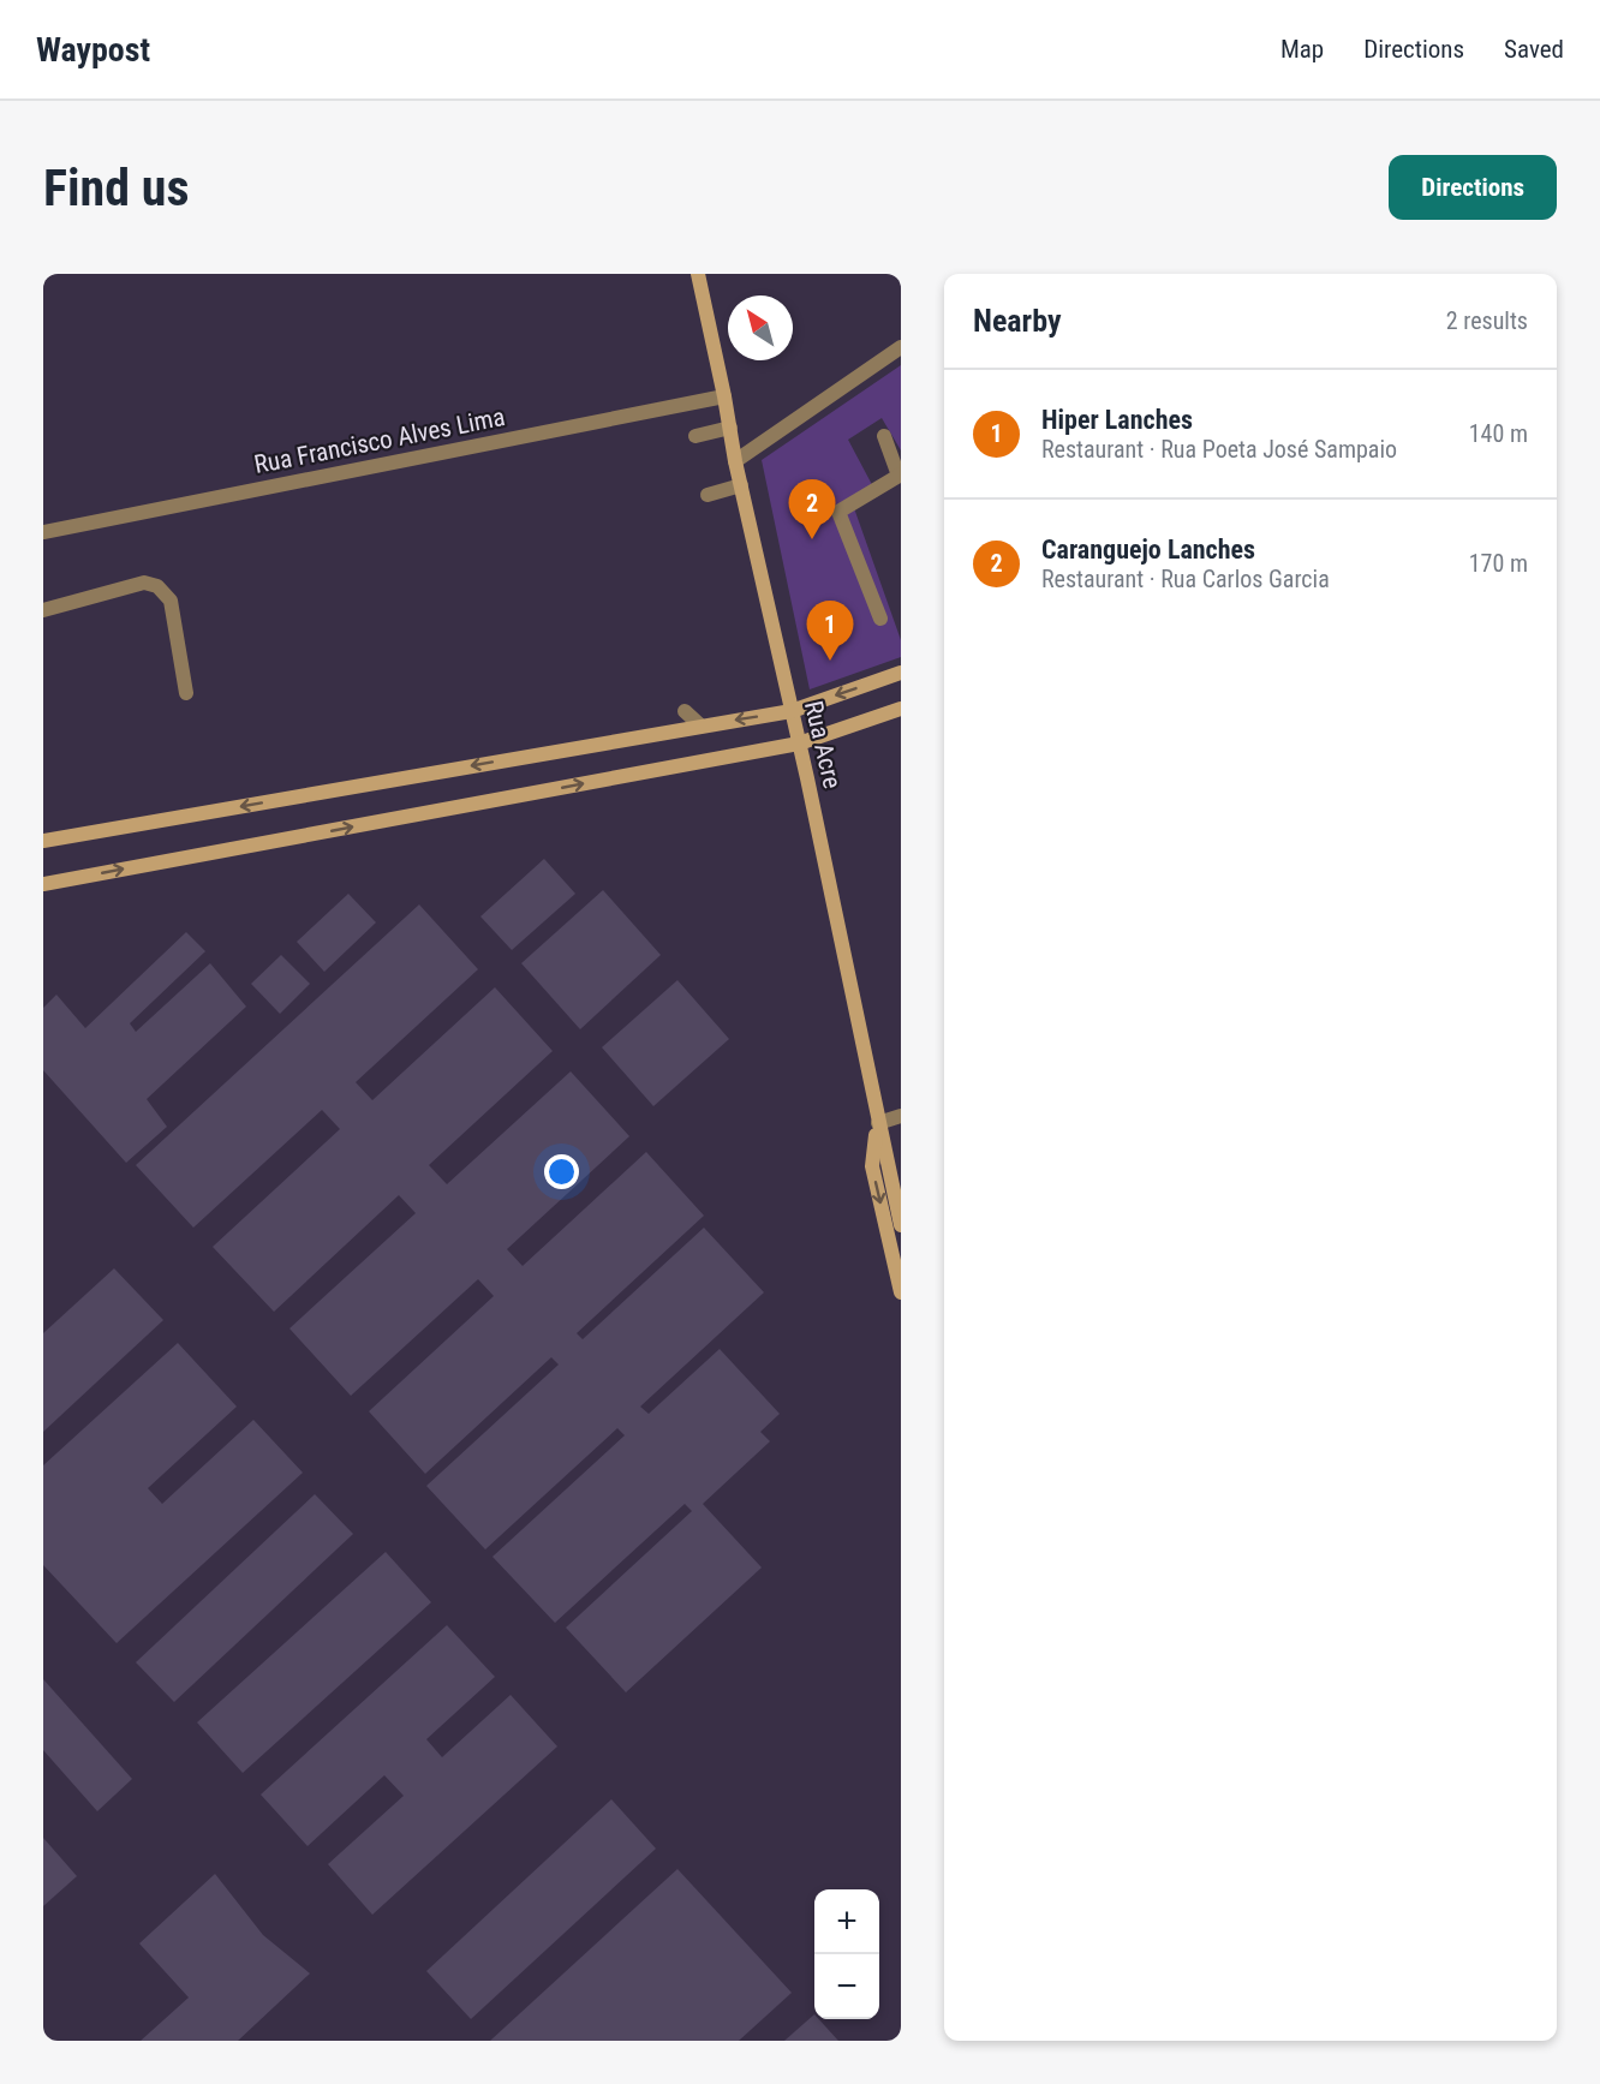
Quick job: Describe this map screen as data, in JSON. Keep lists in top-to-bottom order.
{
  "streets": {
    "main road": ["Rua Acre"],
    "street": ["Rua Francisco Alves Lima"]
  },
  "crossings": [
    ["Rua Francisco Alves Lima", "Rua Acre"]
  ],
  "north": "top left",
  "page": {
    "header": "Waypost",
    "nav": ["Map", "Directions", "Saved"],
    "buttons": "Directions",
    "title": "Find us",
    "heading": ["Nearby", "2 results"],
    "list": [
      {
        "mark": "1",
        "name": "Hiper Lanches",
        "note": "Restaurant · Rua Poeta José Sampaio",
        "value": "140 m"
      },
      {
        "mark": "2",
        "name": "Caranguejo Lanches",
        "note": "Restaurant · Rua Carlos Garcia",
        "value": "170 m"
      }
    ],
    "pins": ["2", "1"],
    "map_buttons": ["+", "−"]
  }
}
